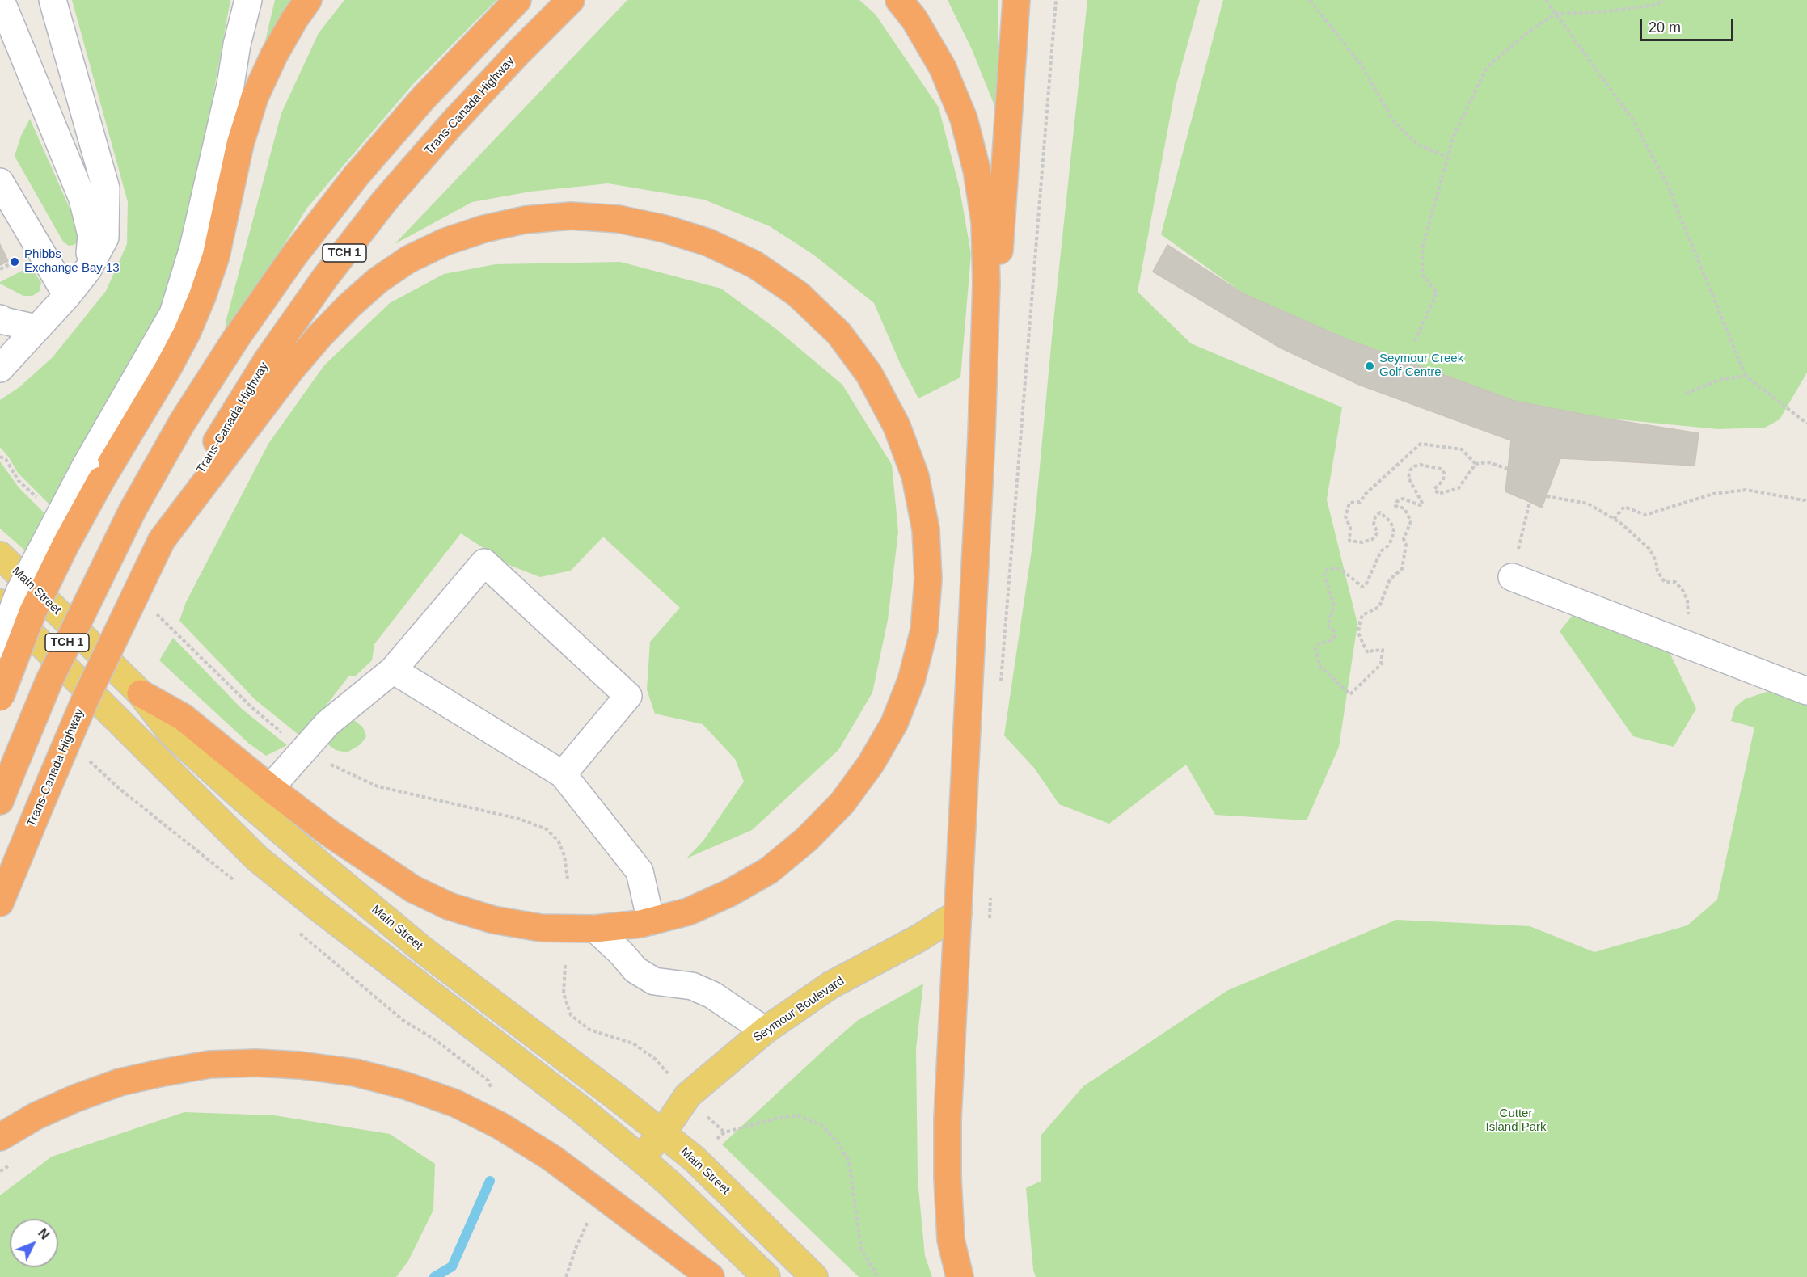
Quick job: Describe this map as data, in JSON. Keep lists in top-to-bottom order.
{
  "streets": {
    "highway": ["Trans-Canada Highway", "TCH 1"],
    "main road": ["Main Street", "Seymour Boulevard"]
  },
  "crossings": [
    ["Main Street", "Seymour Boulevard"]
  ],
  "parks": ["Cutter Island Park"],
  "places": ["Phibbs Exchange Bay 13", "Seymour Creek Golf Centre"],
  "scale_bar": "20 m",
  "north": "top right"
}
